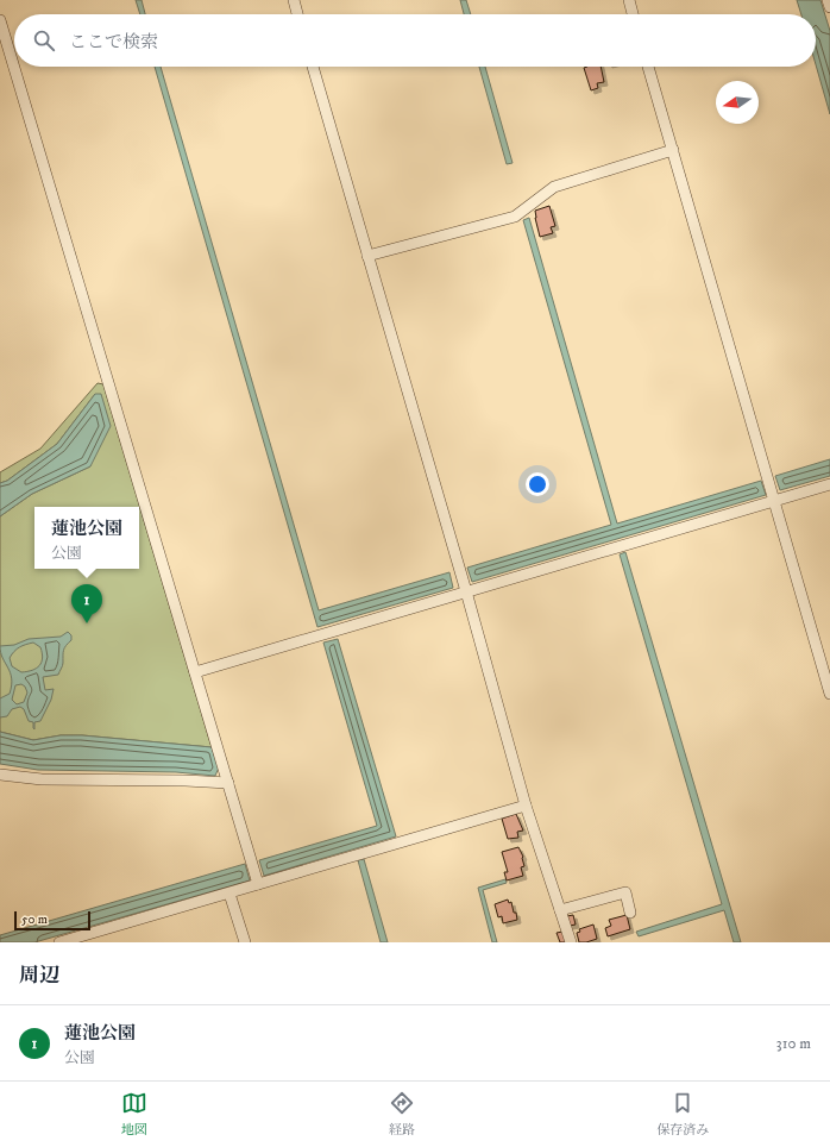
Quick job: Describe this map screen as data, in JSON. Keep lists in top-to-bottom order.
{
  "scale_bar": "50 m",
  "north": "left",
  "page": {
    "search": "ここで検索",
    "popup": ["蓮池公園", "公園"],
    "pins": "1",
    "scale": "50 m",
    "heading": "周辺",
    "list": [
      {
        "mark": "1",
        "name": "蓮池公園",
        "note": "公園",
        "value": "310 m"
      }
    ],
    "nav": ["地図", "経路", "保存済み"]
  }
}
